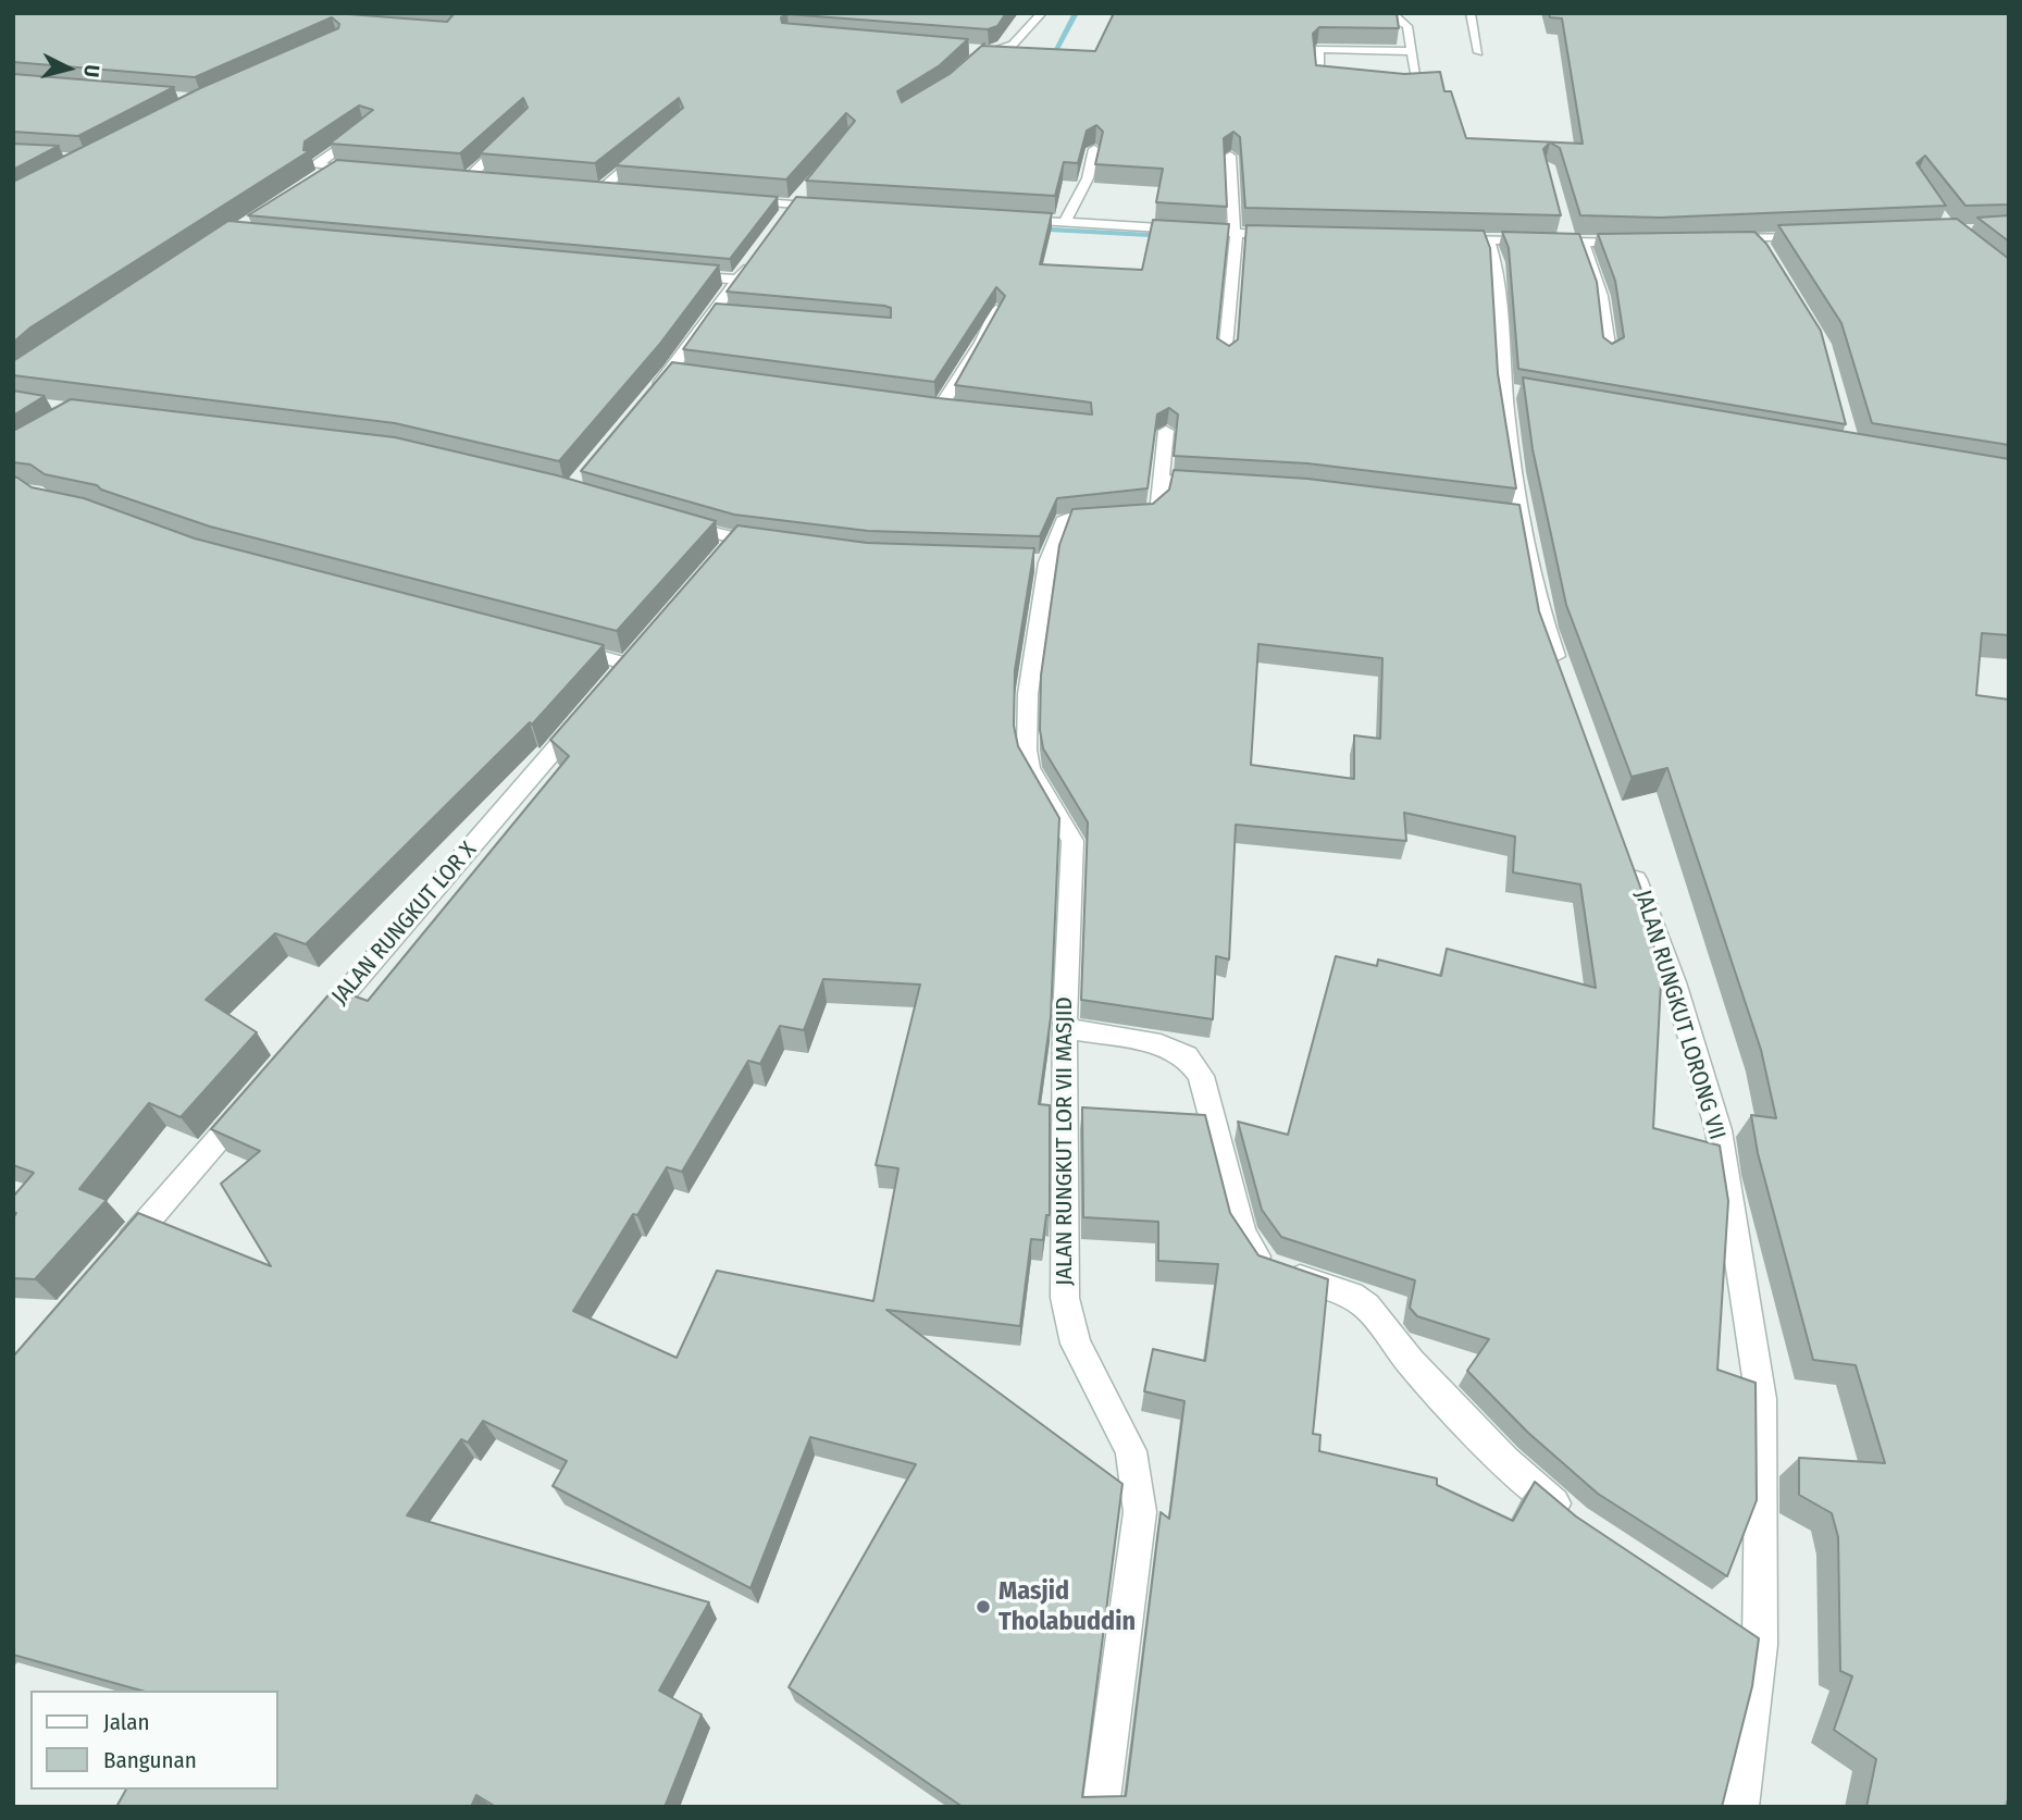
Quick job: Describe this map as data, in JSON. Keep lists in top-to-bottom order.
{
  "streets": {
    "street": ["JALAN RUNGKUT LOR X", "JALAN RUNGKUT LORONG VII", "JALAN RUNGKUT LOR VII MASJID"]
  },
  "places": ["Masjid Tholabuddin"],
  "legend": ["Jalan", "Bangunan"],
  "north": "right"
}
